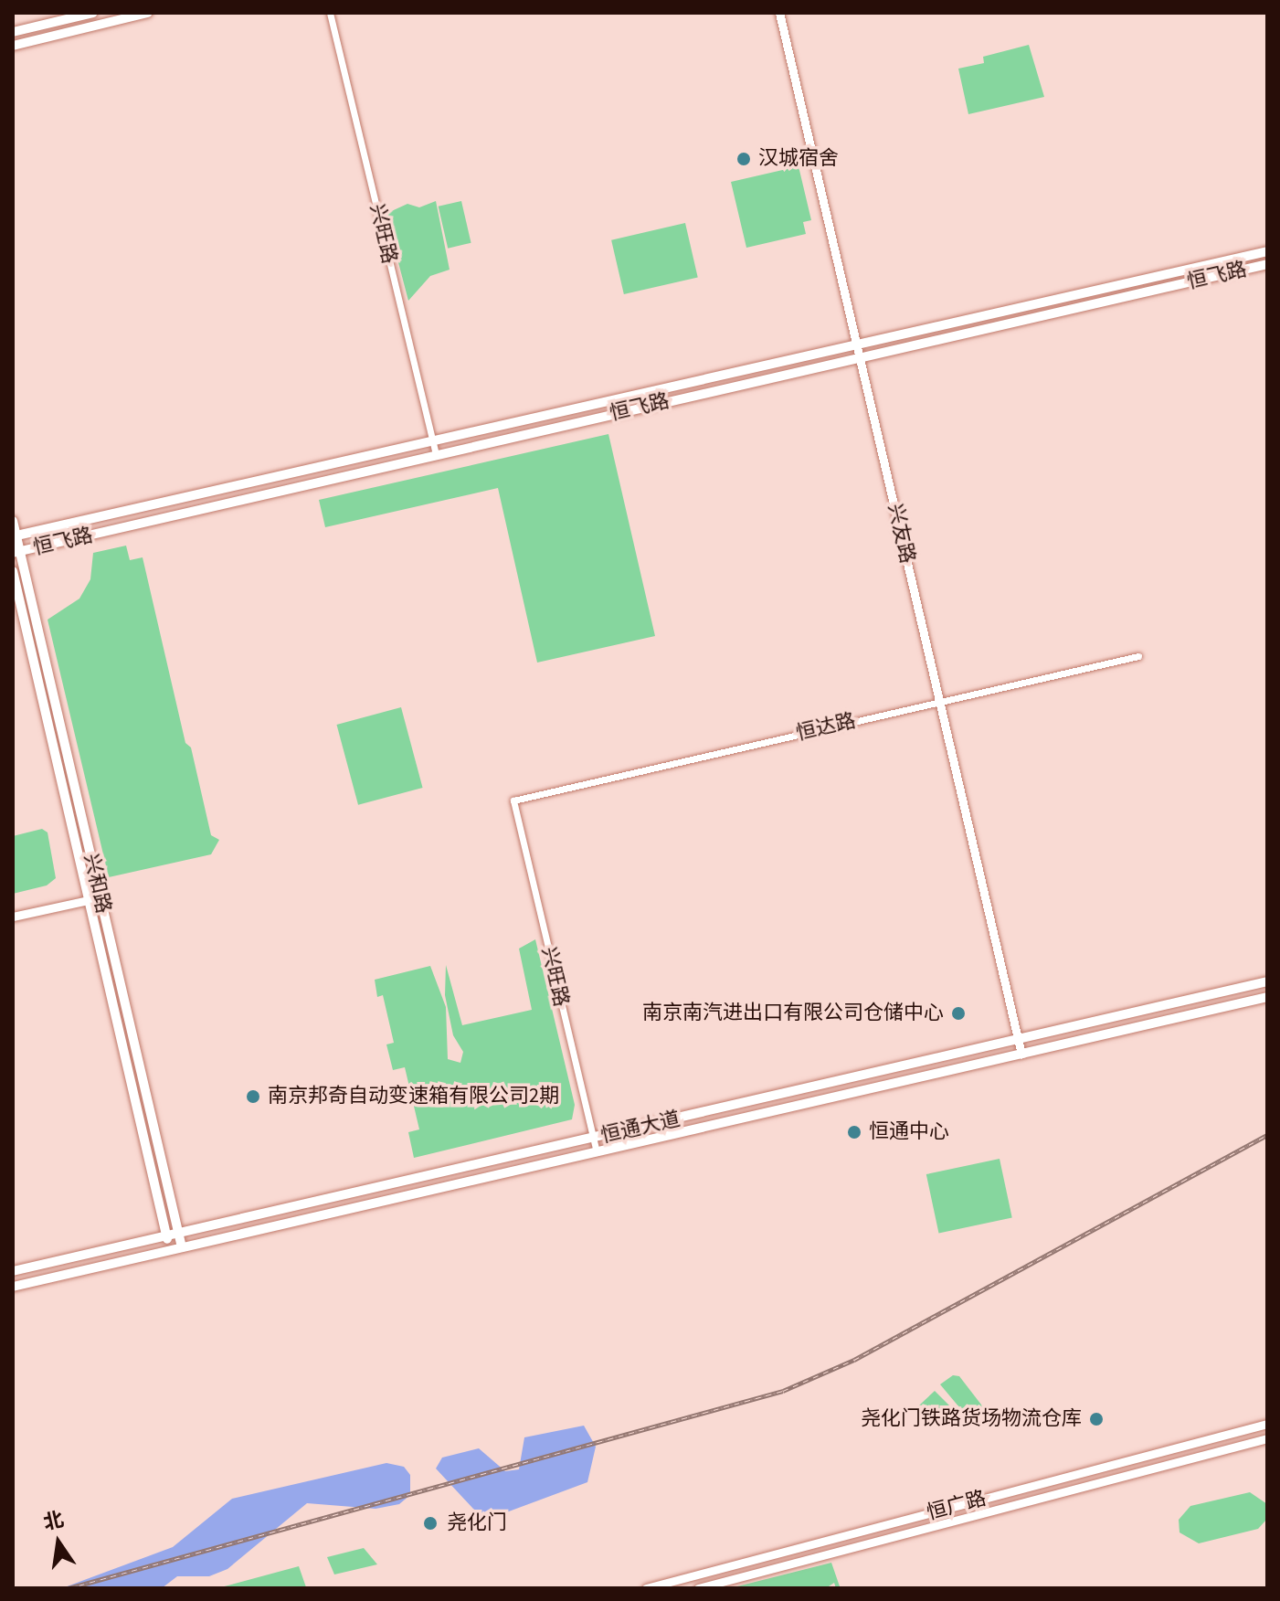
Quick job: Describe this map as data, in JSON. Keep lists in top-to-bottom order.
{
  "streets": {
    "main road": ["恒飞路", "兴和路", "恒通大道"],
    "street": [
      "兴旺路",
      "兴友路",
      "恒达路",
      "恒广路"
    ]
  },
  "crossings": [
    ["兴旺路", "恒飞路"],
    ["兴旺路", "恒达路"],
    ["兴旺路", "恒通大道"],
    ["恒飞路", "兴友路"],
    ["恒飞路", "兴和路"],
    ["兴友路", "恒达路"],
    ["兴友路", "恒通大道"],
    ["兴和路", "恒通大道"]
  ],
  "places": [
    "汉城宿舍",
    "南京南汽进出口有限公司仓储中心",
    "南京邦奇自动变速箱有限公司2期",
    "恒通中心",
    "尧化门铁路货场物流仓库",
    "尧化门"
  ],
  "north": "top"
}
